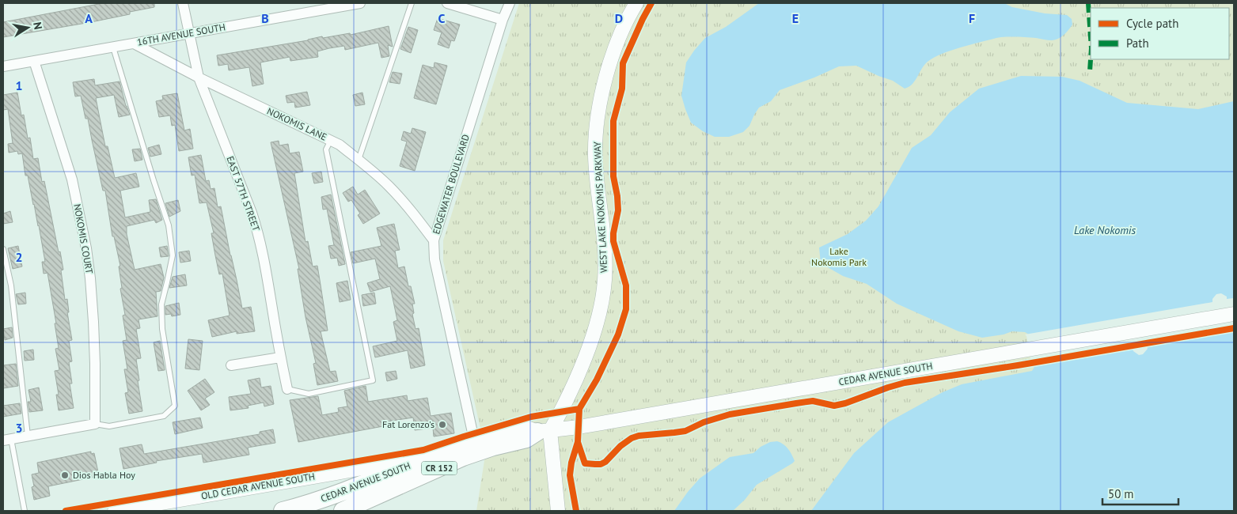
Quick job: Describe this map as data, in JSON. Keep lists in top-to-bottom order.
{
  "streets": {
    "highway": ["CEDAR AVENUE SOUTH", "CR 152"],
    "street": [
      "16TH AVENUE SOUTH",
      "NOKOMIS LANE",
      "EDGEWATER BOULEVARD",
      "EAST 57TH STREET",
      "WEST LAKE NOKOMIS PARKWAY",
      "NOKOMIS COURT",
      "OLD CEDAR AVENUE SOUTH"
    ]
  },
  "crossings": [
    ["16TH AVENUE SOUTH", "NOKOMIS LANE"],
    ["16TH AVENUE SOUTH", "EAST 57TH STREET"],
    ["16TH AVENUE SOUTH", "NOKOMIS COURT"],
    ["NOKOMIS LANE", "EDGEWATER BOULEVARD"],
    ["NOKOMIS LANE", "EAST 57TH STREET"],
    ["EDGEWATER BOULEVARD", "CEDAR AVENUE SOUTH"],
    ["WEST LAKE NOKOMIS PARKWAY", "CEDAR AVENUE SOUTH"],
    ["CEDAR AVENUE SOUTH", "OLD CEDAR AVENUE SOUTH"]
  ],
  "water": ["Lake Nokomis"],
  "parks": ["Lake Nokomis Park"],
  "places": ["Fat Lorenzo's", "Dios Habla Hoy"],
  "legend": ["Cycle path", "Path"],
  "scale_bar": "50 m",
  "north": "right",
  "grid": {
    "columns": [
      "A",
      "B",
      "C",
      "D",
      "E",
      "F"
    ],
    "rows": ["1", "2", "3"]
  }
}
